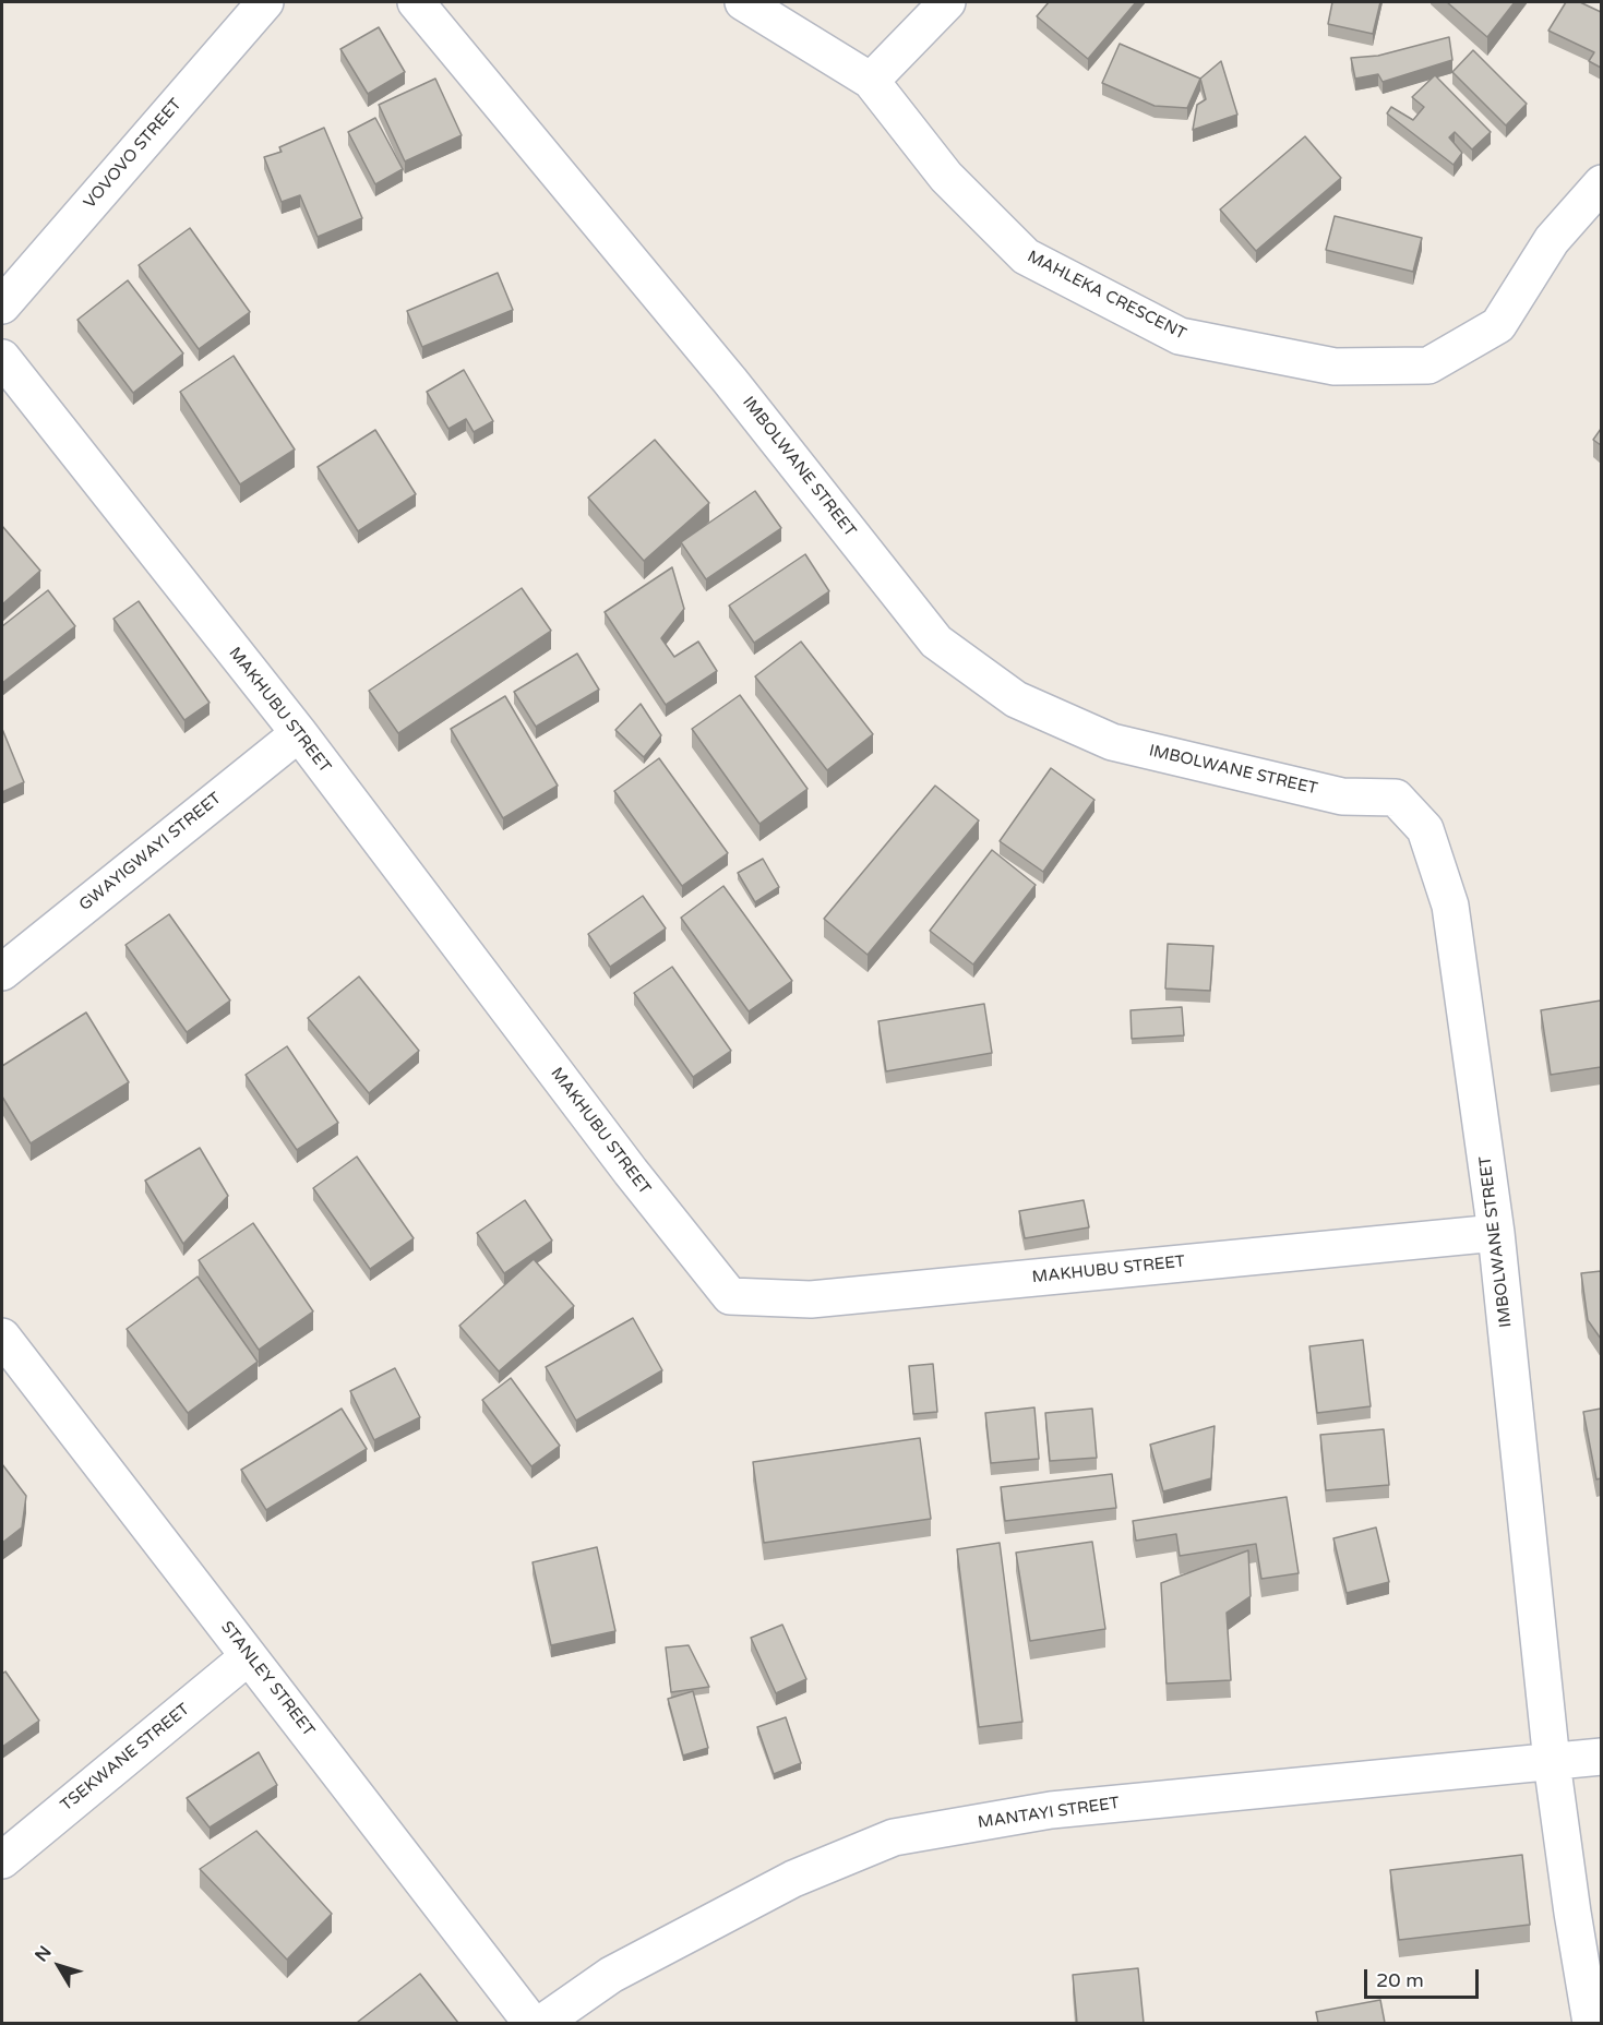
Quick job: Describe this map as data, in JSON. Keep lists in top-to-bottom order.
{
  "streets": {
    "street": [
      "VOVOVO STREET",
      "MAHLEKA CRESCENT",
      "IMBOLWANE STREET",
      "MAKHUBU STREET",
      "GWAYIGWAYI STREET",
      "STANLEY STREET",
      "TSEKWANE STREET",
      "MANTAYI STREET"
    ]
  },
  "crossings": [
    ["IMBOLWANE STREET", "MAKHUBU STREET"],
    ["IMBOLWANE STREET", "MANTAYI STREET"],
    ["MAKHUBU STREET", "GWAYIGWAYI STREET"],
    ["STANLEY STREET", "TSEKWANE STREET"]
  ],
  "scale_bar": "20 m",
  "north": "top left"
}
